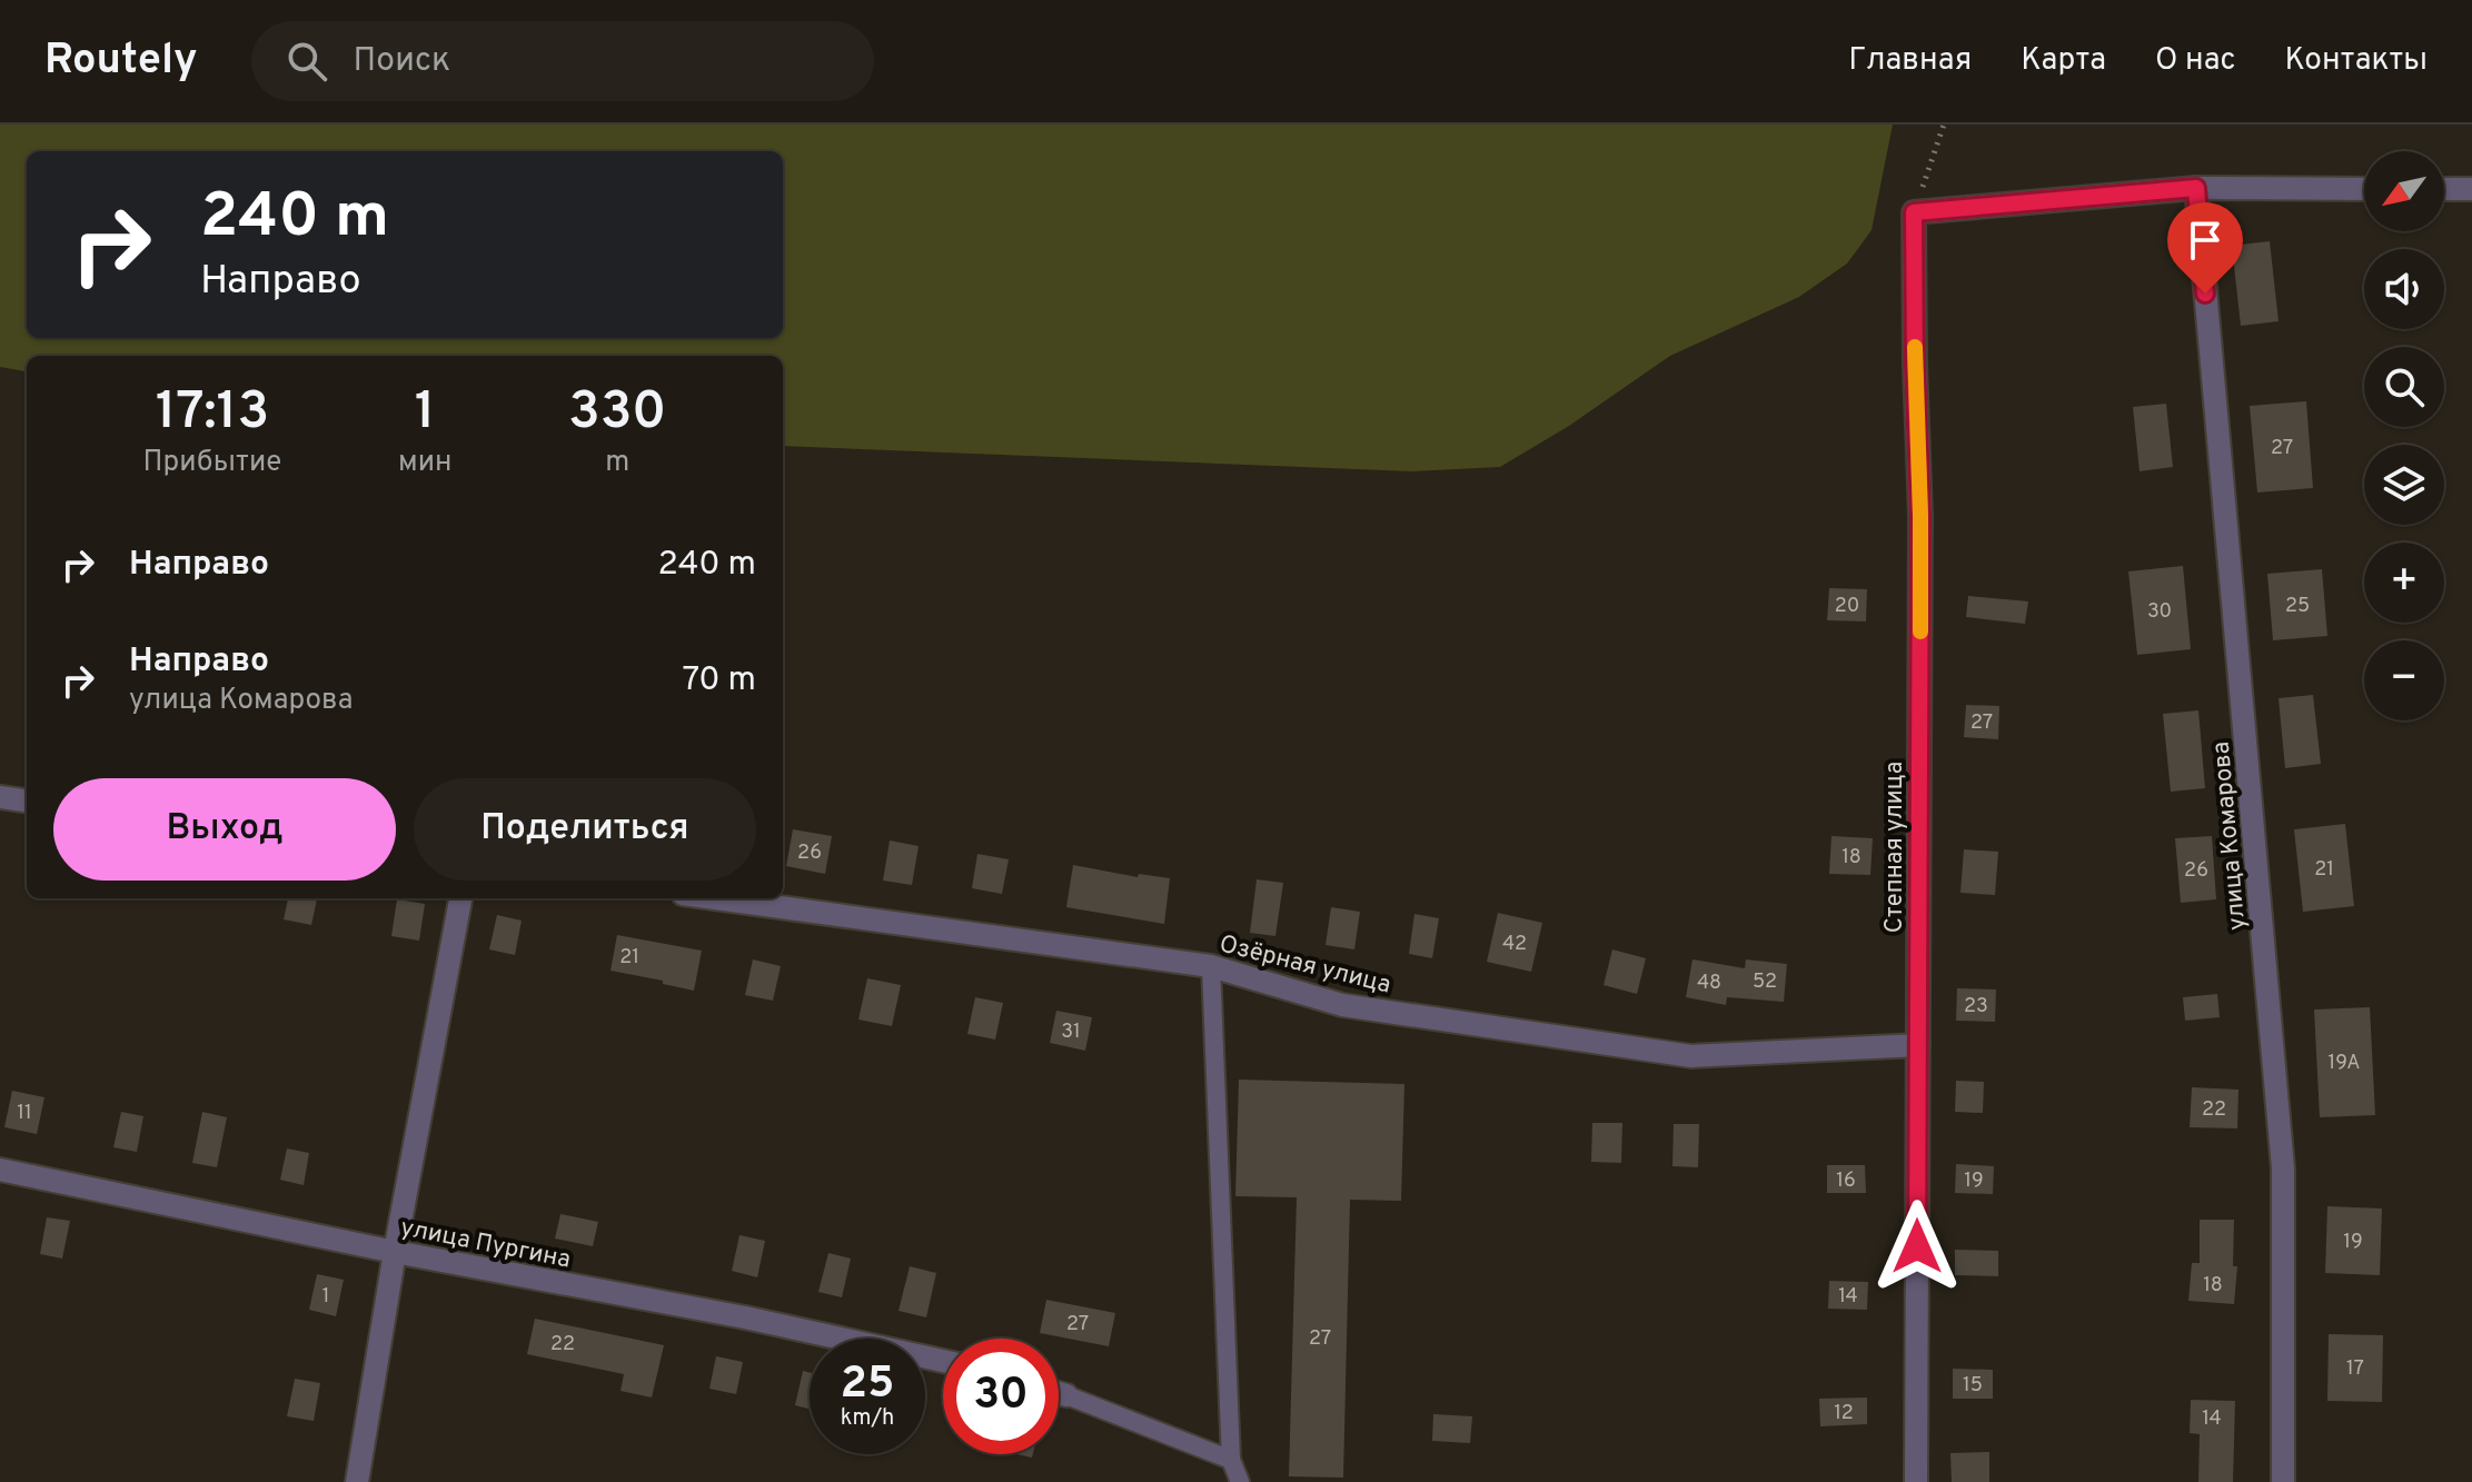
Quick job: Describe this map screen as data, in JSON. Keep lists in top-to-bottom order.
{
  "streets": {
    "street": [
      "улица Комарова",
      "Степная улица",
      "Озёрная улица",
      "улица Пургина"
    ]
  },
  "crossings": [
    ["Степная улица", "Озёрная улица"]
  ],
  "house_numbers": [
    "27",
    "20",
    "25",
    "30",
    "27",
    "26",
    "18",
    "21",
    "26",
    "42",
    "21",
    "52",
    "48",
    "23",
    "31",
    "19А",
    "22",
    "11",
    "16",
    "19",
    "19",
    "18",
    "1",
    "14",
    "27",
    "27",
    "22",
    "17",
    "15",
    "12",
    "14"
  ],
  "north": "bottom left",
  "page": {
    "header": "Routely",
    "search": "Поиск",
    "nav": [
      "Главная",
      "Карта",
      "О нас",
      "Контакты"
    ],
    "map_buttons": ["+", "−"],
    "turn": ["240 m", "Направо"],
    "eta": [
      "17:13",
      "Прибытие",
      "1",
      "мин",
      "330",
      "m"
    ],
    "list": [
      {
        "name": "Направо",
        "value": "240 m"
      },
      {
        "name": "Направо",
        "note": "улица Комарова",
        "value": "70 m"
      }
    ],
    "buttons": ["Выход", "Поделиться"],
    "speed": "25 km/h",
    "limit": "30"
  }
}
